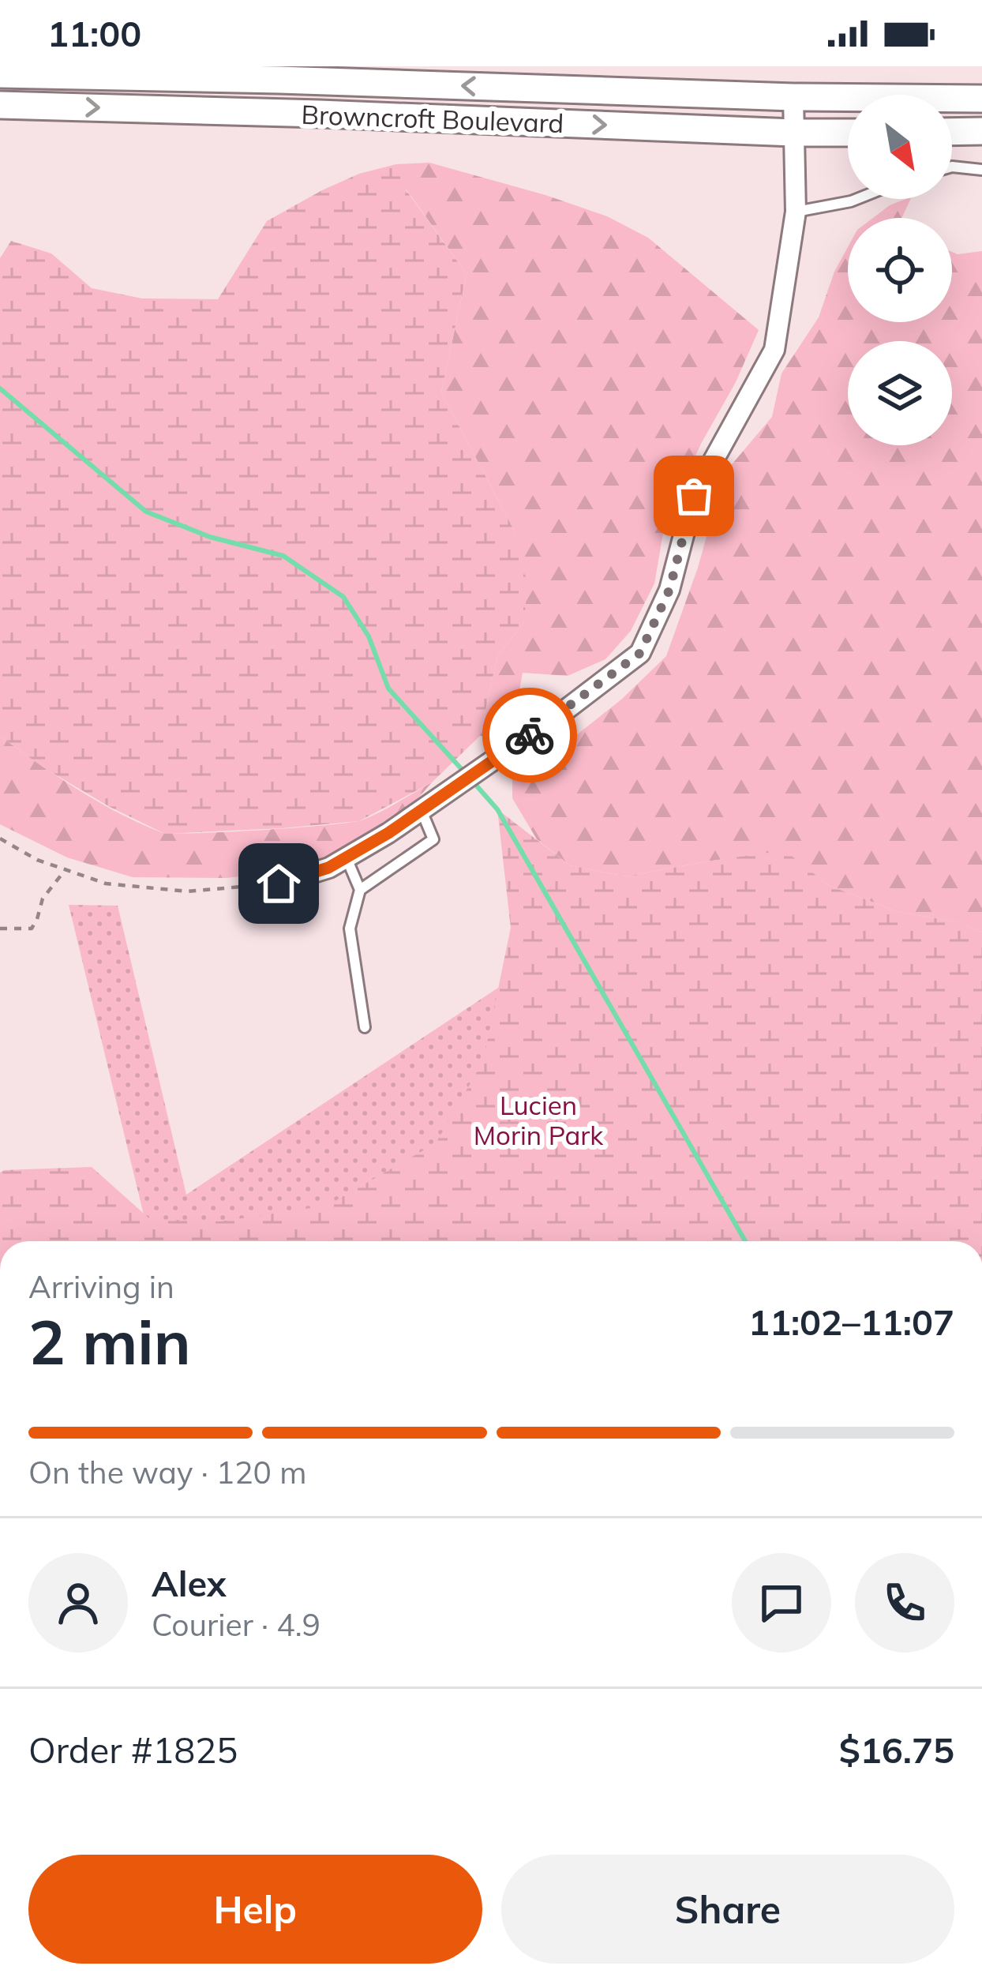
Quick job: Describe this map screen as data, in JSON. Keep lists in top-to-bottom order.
{
  "streets": {
    "main road": ["Browncroft Boulevard"]
  },
  "parks": ["Lucien Morin Park"],
  "north": "bottom right",
  "page": {
    "status": "11:00",
    "heading": ["2 min", "Arriving in", "11:02–11:07"],
    "panel": [
      "Alex",
      "Courier · 4.9",
      "Order #1825",
      "$16.75"
    ],
    "bar": "On the way · 120 m",
    "buttons": ["Help", "Share"]
  }
}
